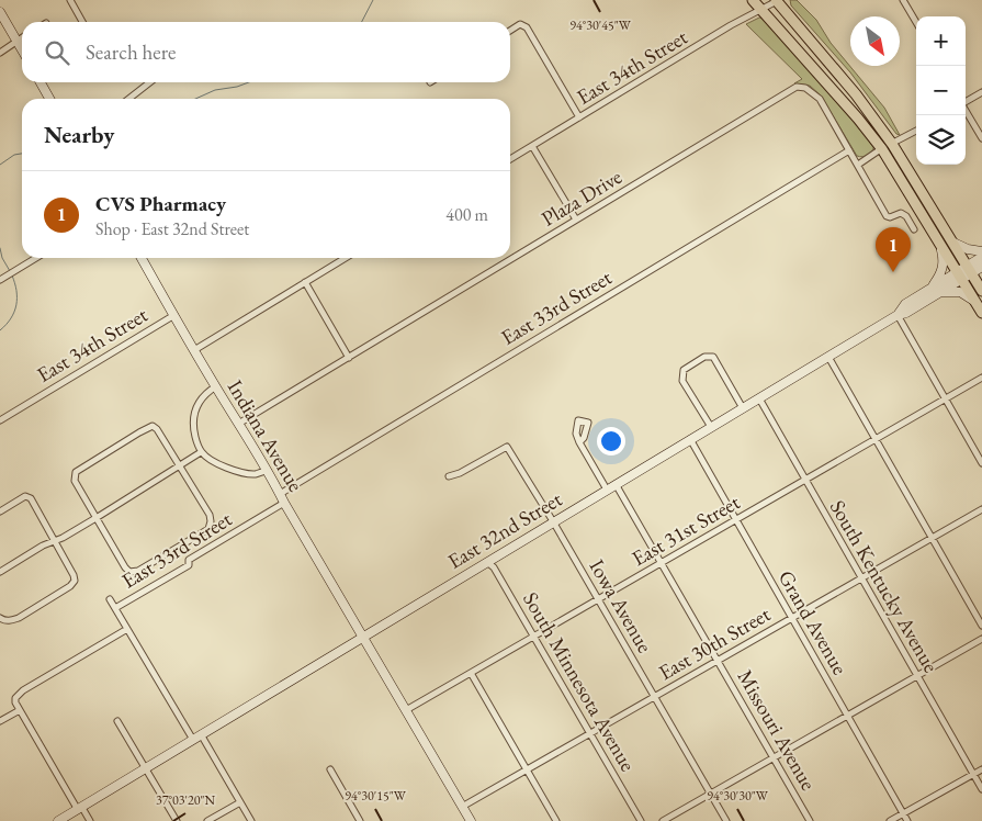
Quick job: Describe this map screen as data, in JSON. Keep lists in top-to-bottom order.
{
  "streets": {
    "main road": ["Indiana Avenue", "East 32nd Street"],
    "street": [
      "East 34th Street",
      "Plaza Drive",
      "East 33rd Street",
      "East 31st Street",
      "South Kentucky Avenue",
      "Iowa Avenue",
      "Grand Avenue",
      "East 30th Street",
      "South Minnesota Avenue",
      "Missouri Avenue"
    ]
  },
  "crossings": [
    ["East 34th Street", "Indiana Avenue"],
    ["Plaza Drive", "East 33rd Street"],
    ["Plaza Drive", "Indiana Avenue"],
    ["East 33rd Street", "Indiana Avenue"],
    ["Indiana Avenue", "East 32nd Street"],
    ["Indiana Avenue", "East 31st Street"],
    ["Indiana Avenue", "East 30th Street"],
    ["East 32nd Street", "South Kentucky Avenue"],
    ["East 32nd Street", "Iowa Avenue"],
    ["East 32nd Street", "Grand Avenue"],
    ["East 32nd Street", "South Minnesota Avenue"],
    ["East 32nd Street", "Missouri Avenue"],
    ["East 31st Street", "South Kentucky Avenue"],
    ["East 31st Street", "Iowa Avenue"],
    ["East 31st Street", "Grand Avenue"],
    ["East 31st Street", "South Minnesota Avenue"],
    ["East 31st Street", "Missouri Avenue"],
    ["South Kentucky Avenue", "East 30th Street"],
    ["Iowa Avenue", "East 30th Street"],
    ["Grand Avenue", "East 30th Street"],
    ["East 30th Street", "South Minnesota Avenue"],
    ["East 30th Street", "Missouri Avenue"]
  ],
  "north": "bottom right",
  "page": {
    "map_buttons": ["+", "−"],
    "search": "Search here",
    "heading": "Nearby",
    "list": [
      {
        "mark": "1",
        "name": "CVS Pharmacy",
        "note": "Shop · East 32nd Street",
        "value": "400 m"
      }
    ],
    "pins": "1"
  },
  "coordinates": [
    "94°30'45\"W",
    "94°30'15\"W",
    "94°30'30\"W",
    "37°03'20\"N"
  ]
}
